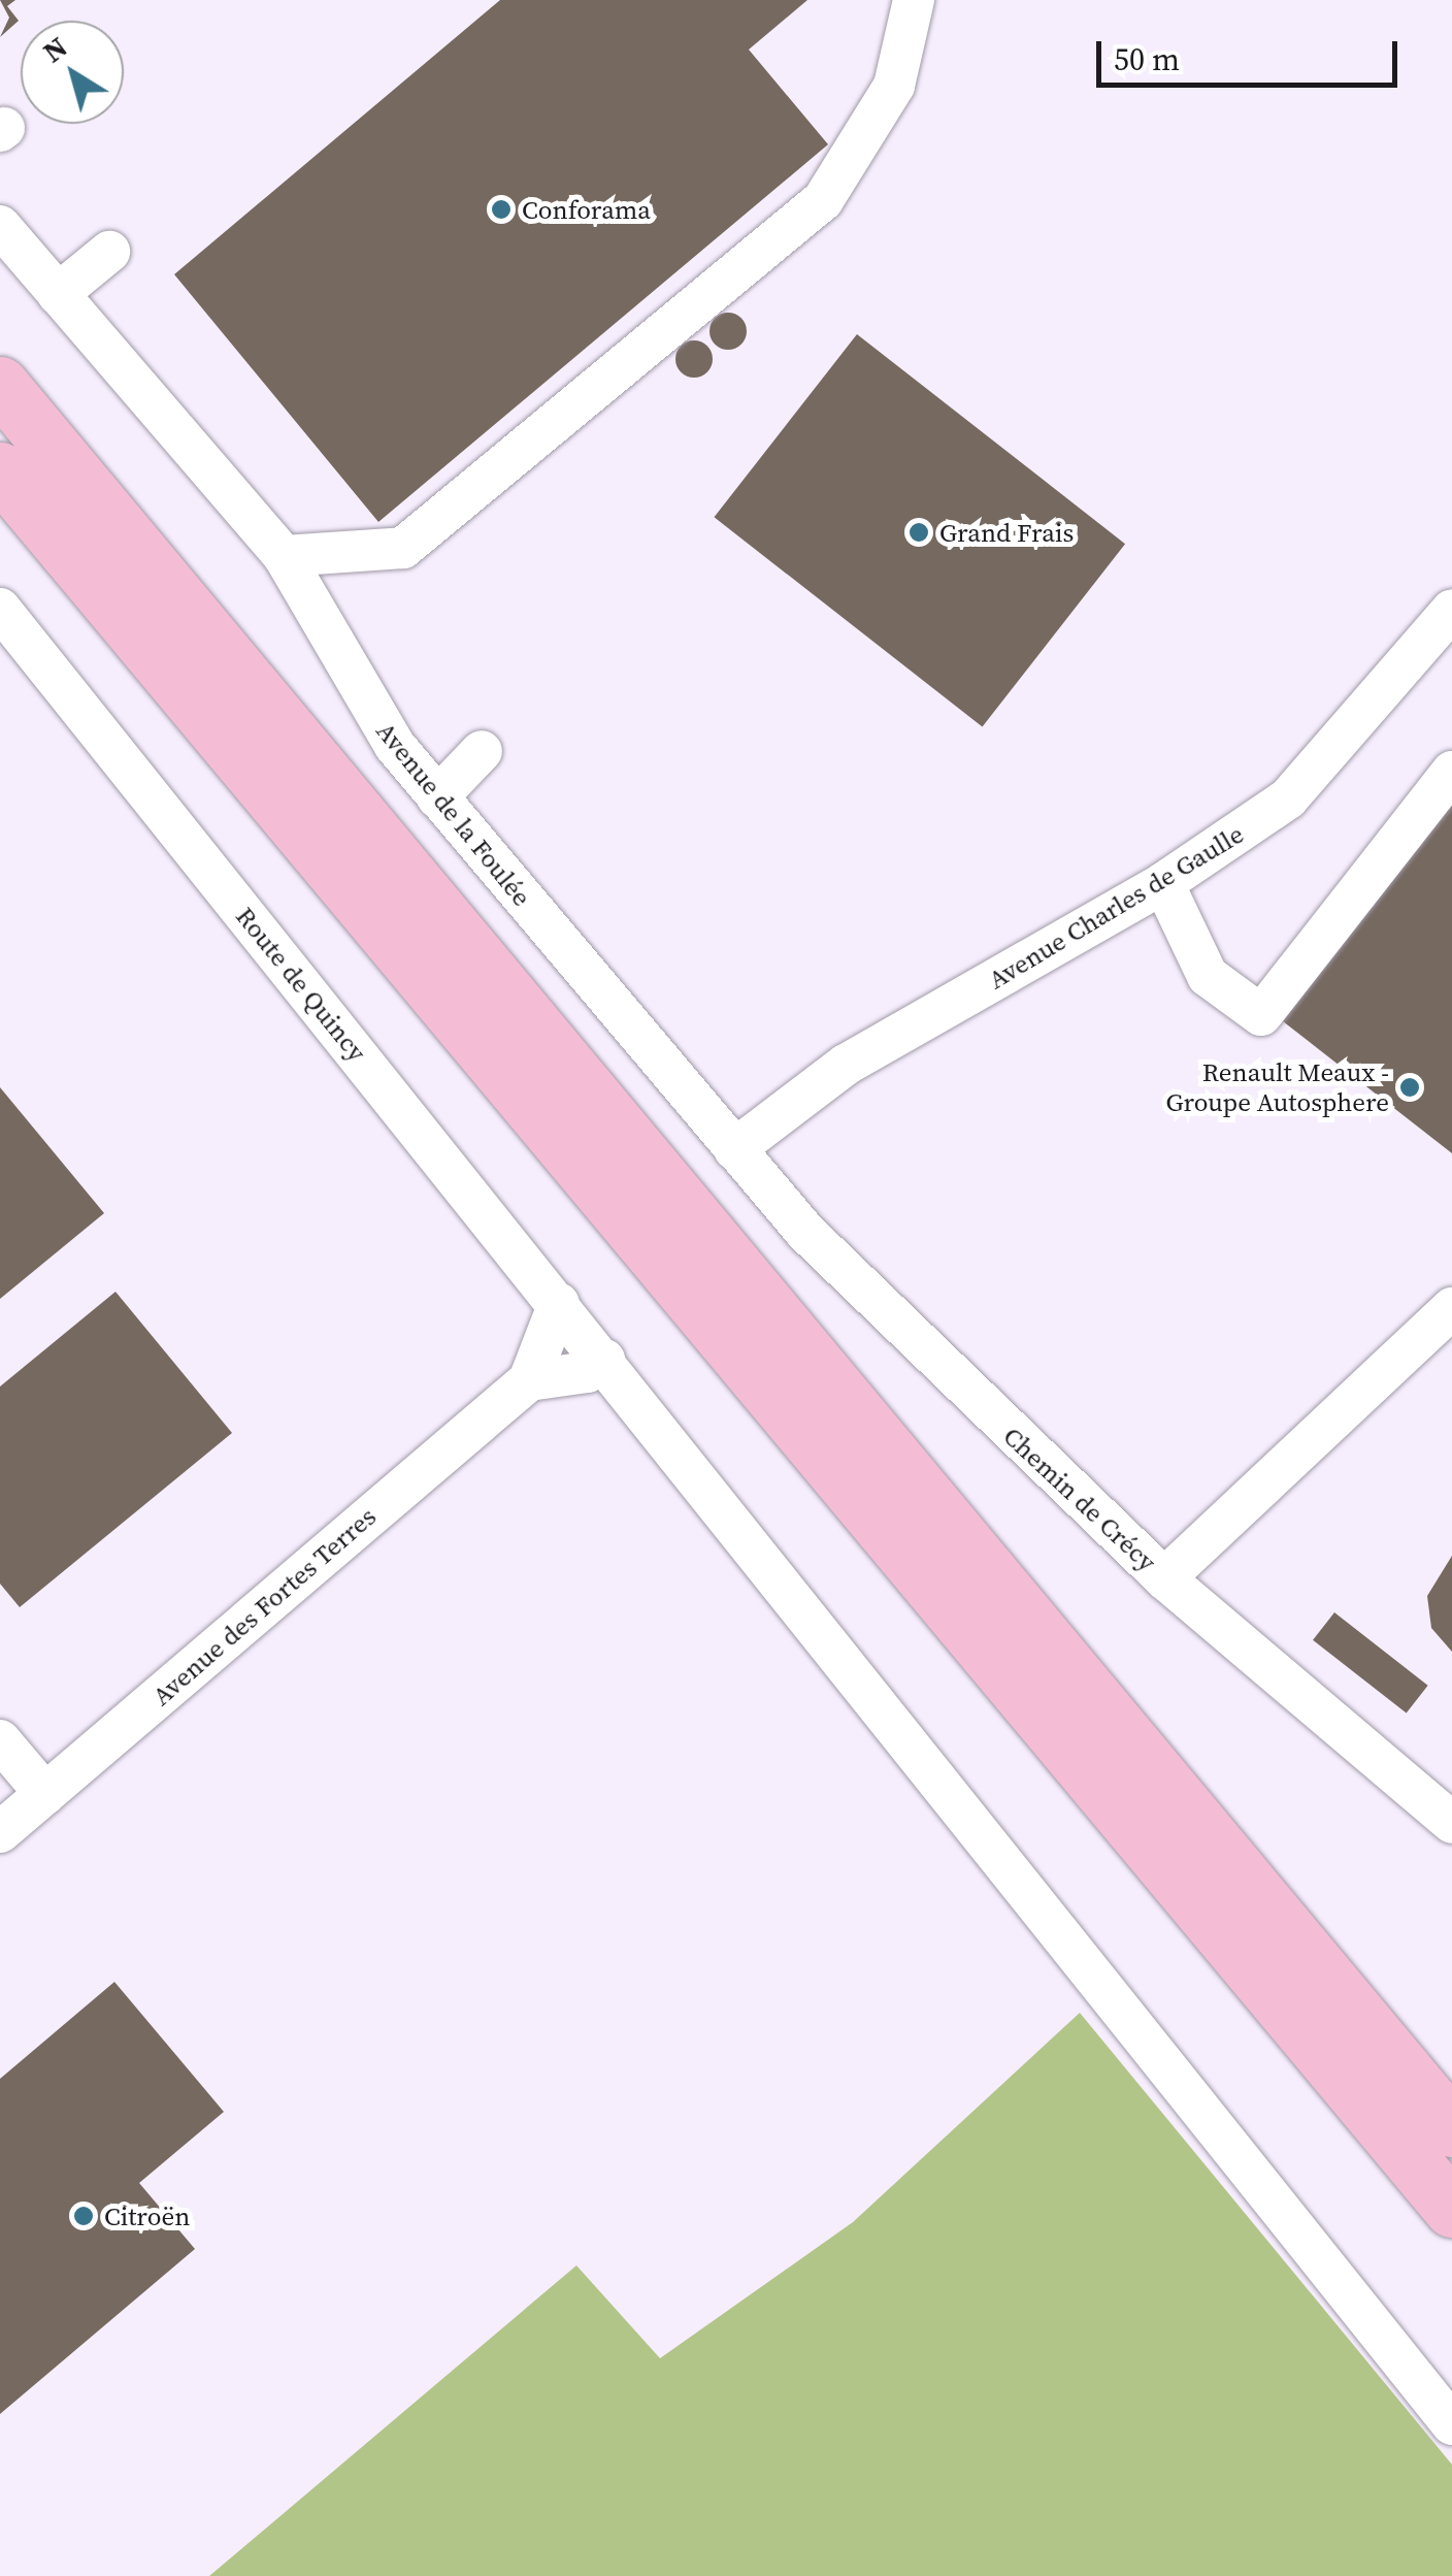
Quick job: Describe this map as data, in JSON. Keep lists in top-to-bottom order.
{
  "streets": {
    "street": [
      "Avenue de la Foulée",
      "Avenue Charles de Gaulle",
      "Route de Quincy",
      "Chemin de Crécy",
      "Avenue des Fortes Terres"
    ]
  },
  "crossings": [
    ["Avenue de la Foulée", "Avenue Charles de Gaulle"],
    ["Avenue de la Foulée", "Chemin de Crécy"],
    ["Avenue Charles de Gaulle", "Chemin de Crécy"],
    ["Route de Quincy", "Avenue des Fortes Terres"]
  ],
  "places": [
    "Conforama",
    "Grand Frais",
    "Renault Meaux - Groupe Autosphere",
    "Citroën"
  ],
  "scale_bar": "50 m",
  "north": "top left"
}
